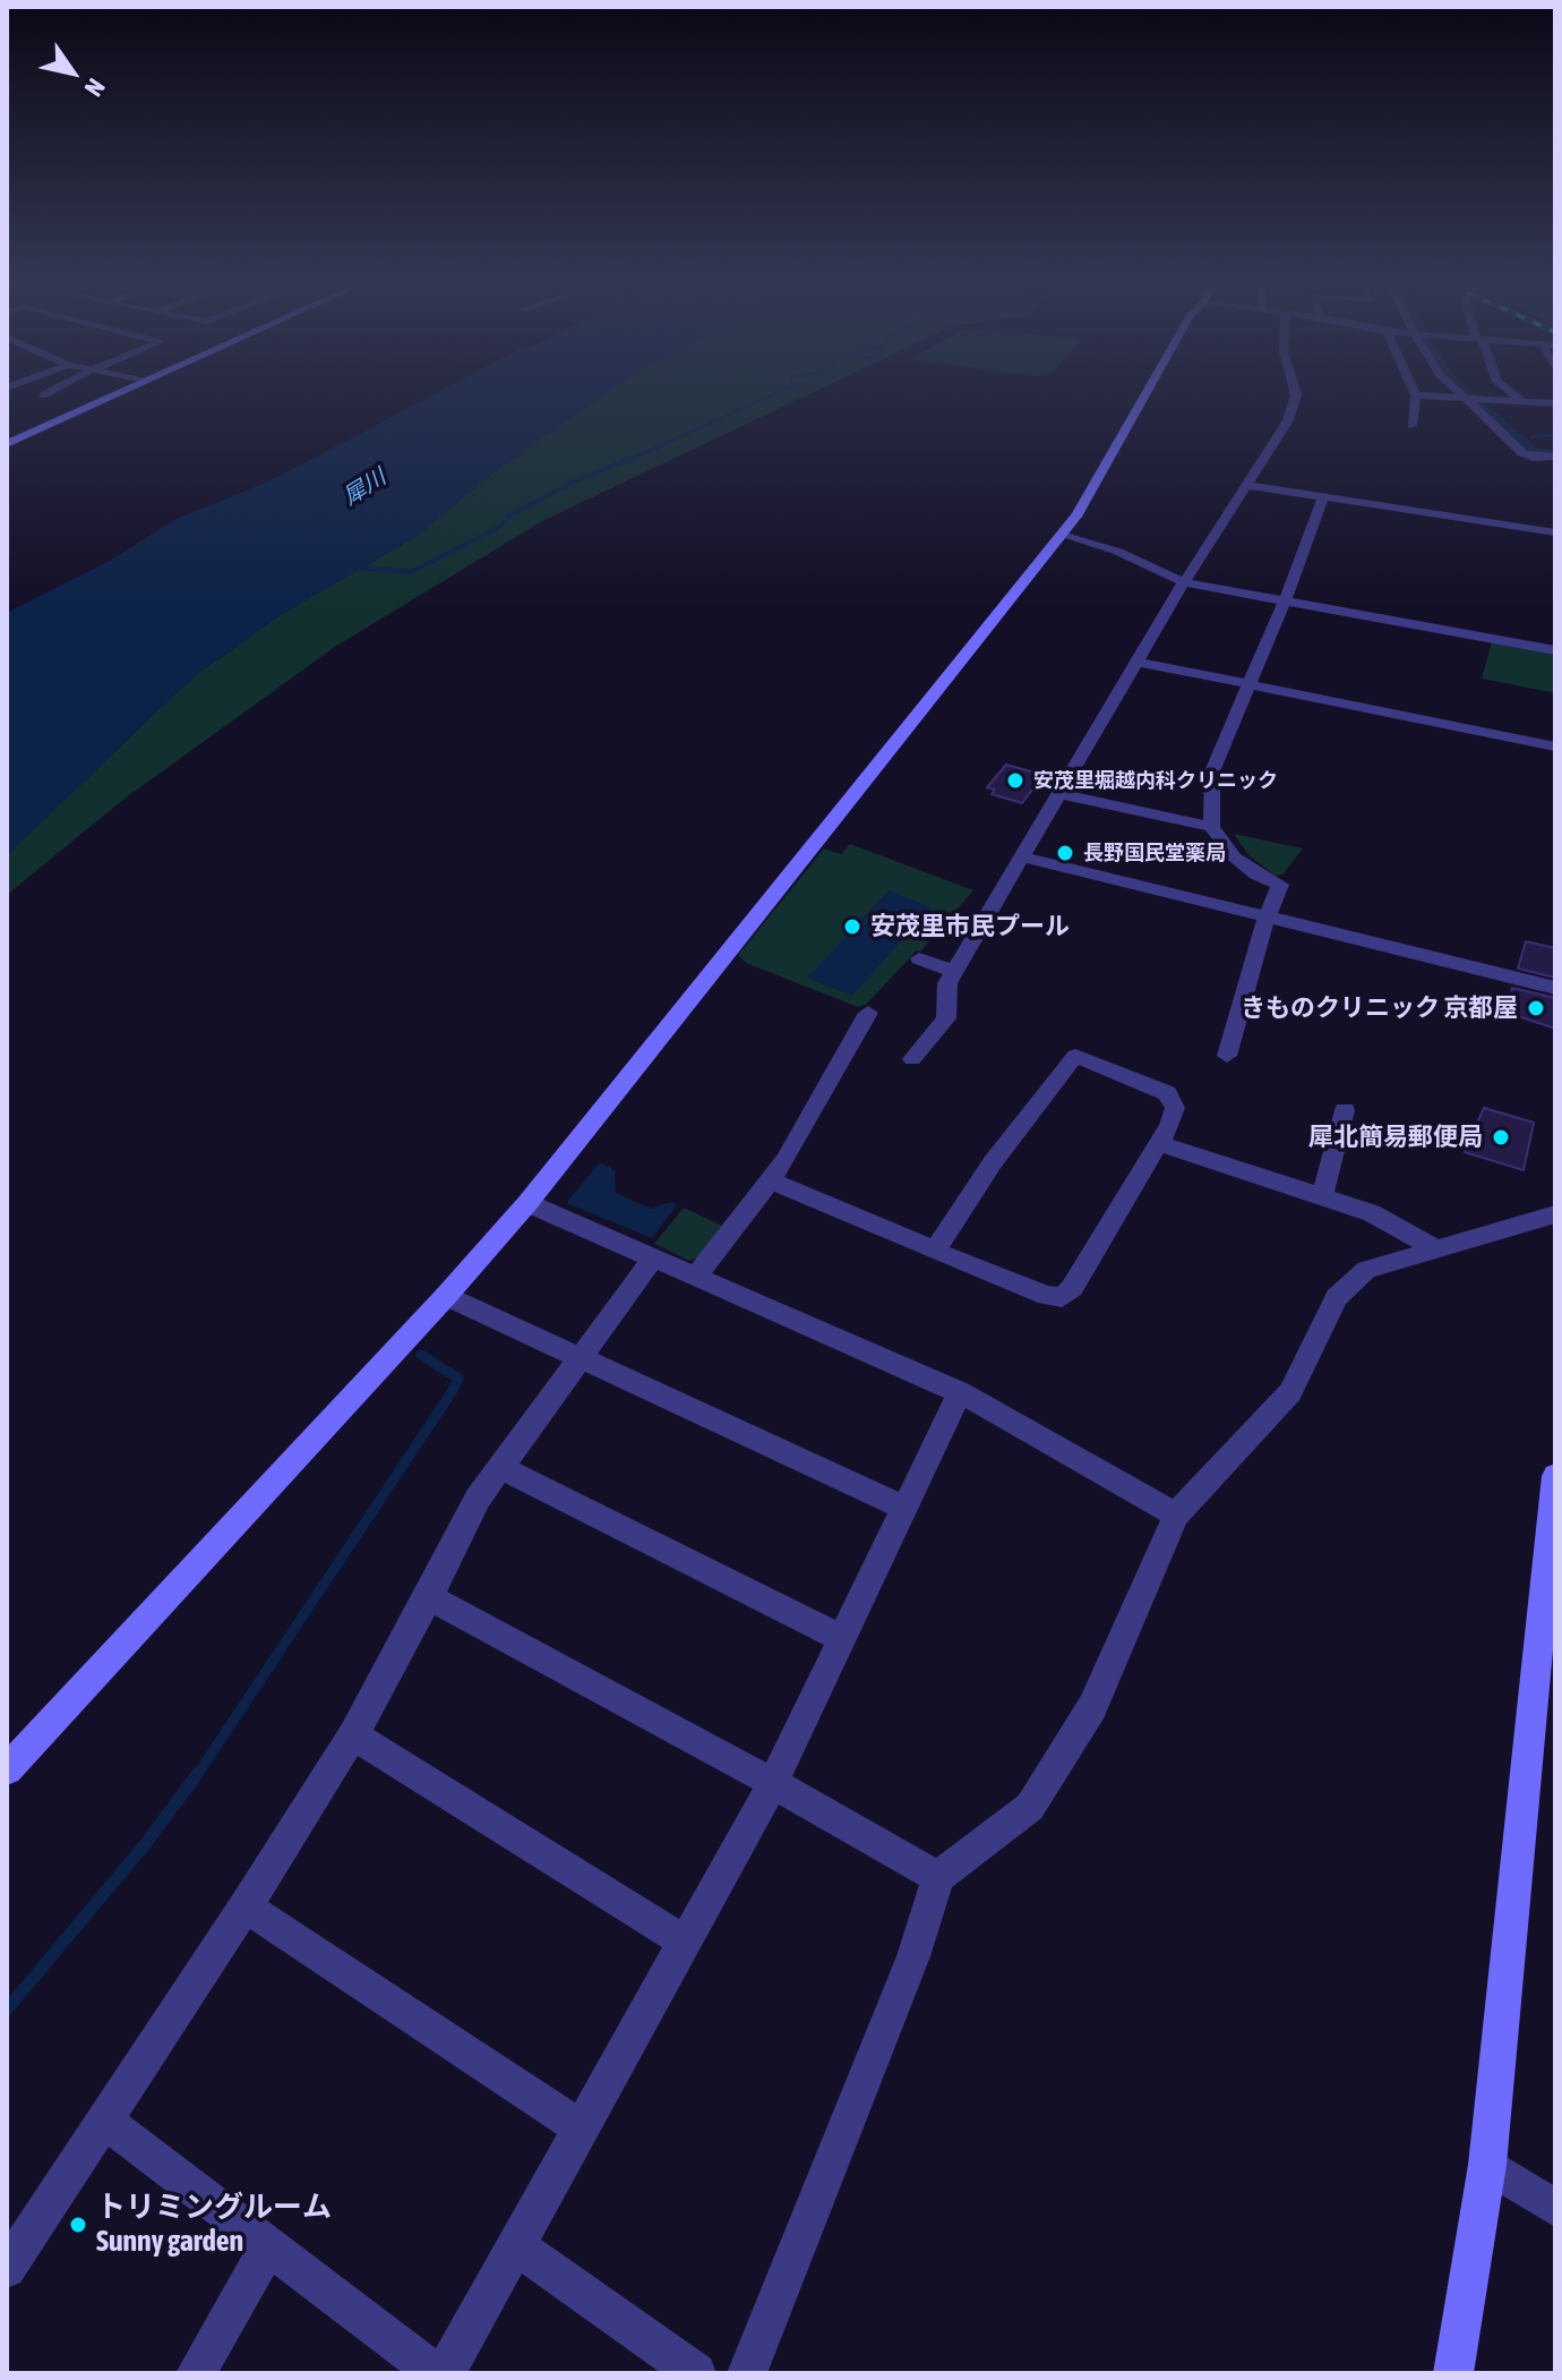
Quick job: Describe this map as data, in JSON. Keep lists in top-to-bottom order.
{
  "water": ["犀川"],
  "places": [
    "安茂里堀越内科クリニック",
    "長野国民堂薬局",
    "安茂里市民プール",
    "きものクリニック 京都屋",
    "犀北簡易郵便局",
    "トリミングルーム Sunny garden"
  ],
  "north": "bottom right"
}
